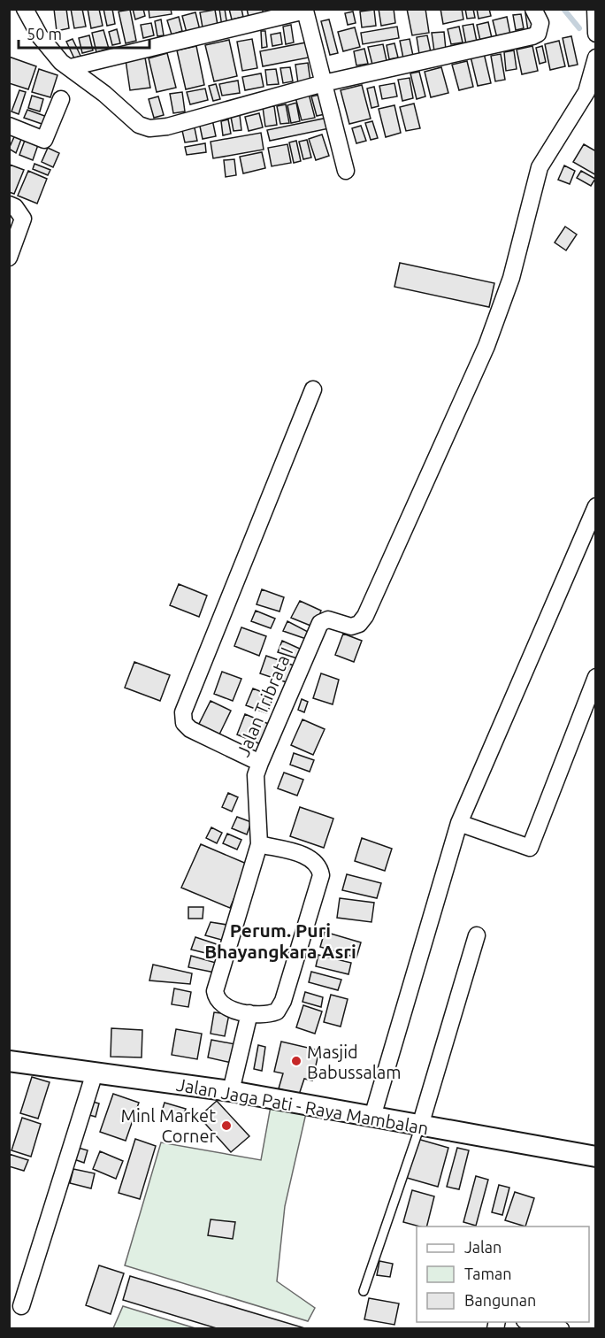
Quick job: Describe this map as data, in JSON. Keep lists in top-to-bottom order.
{
  "streets": {
    "street": ["Jalan Tribrata I", "Jalan Jaga Pati - Raya Mambalan"]
  },
  "districts": ["Perum. Puri Bhayangkara Asri"],
  "places": ["Masjid Babussalam", "Minl Market Corner"],
  "legend": ["Jalan", "Taman", "Bangunan"],
  "scale_bar": "50 m"
}
